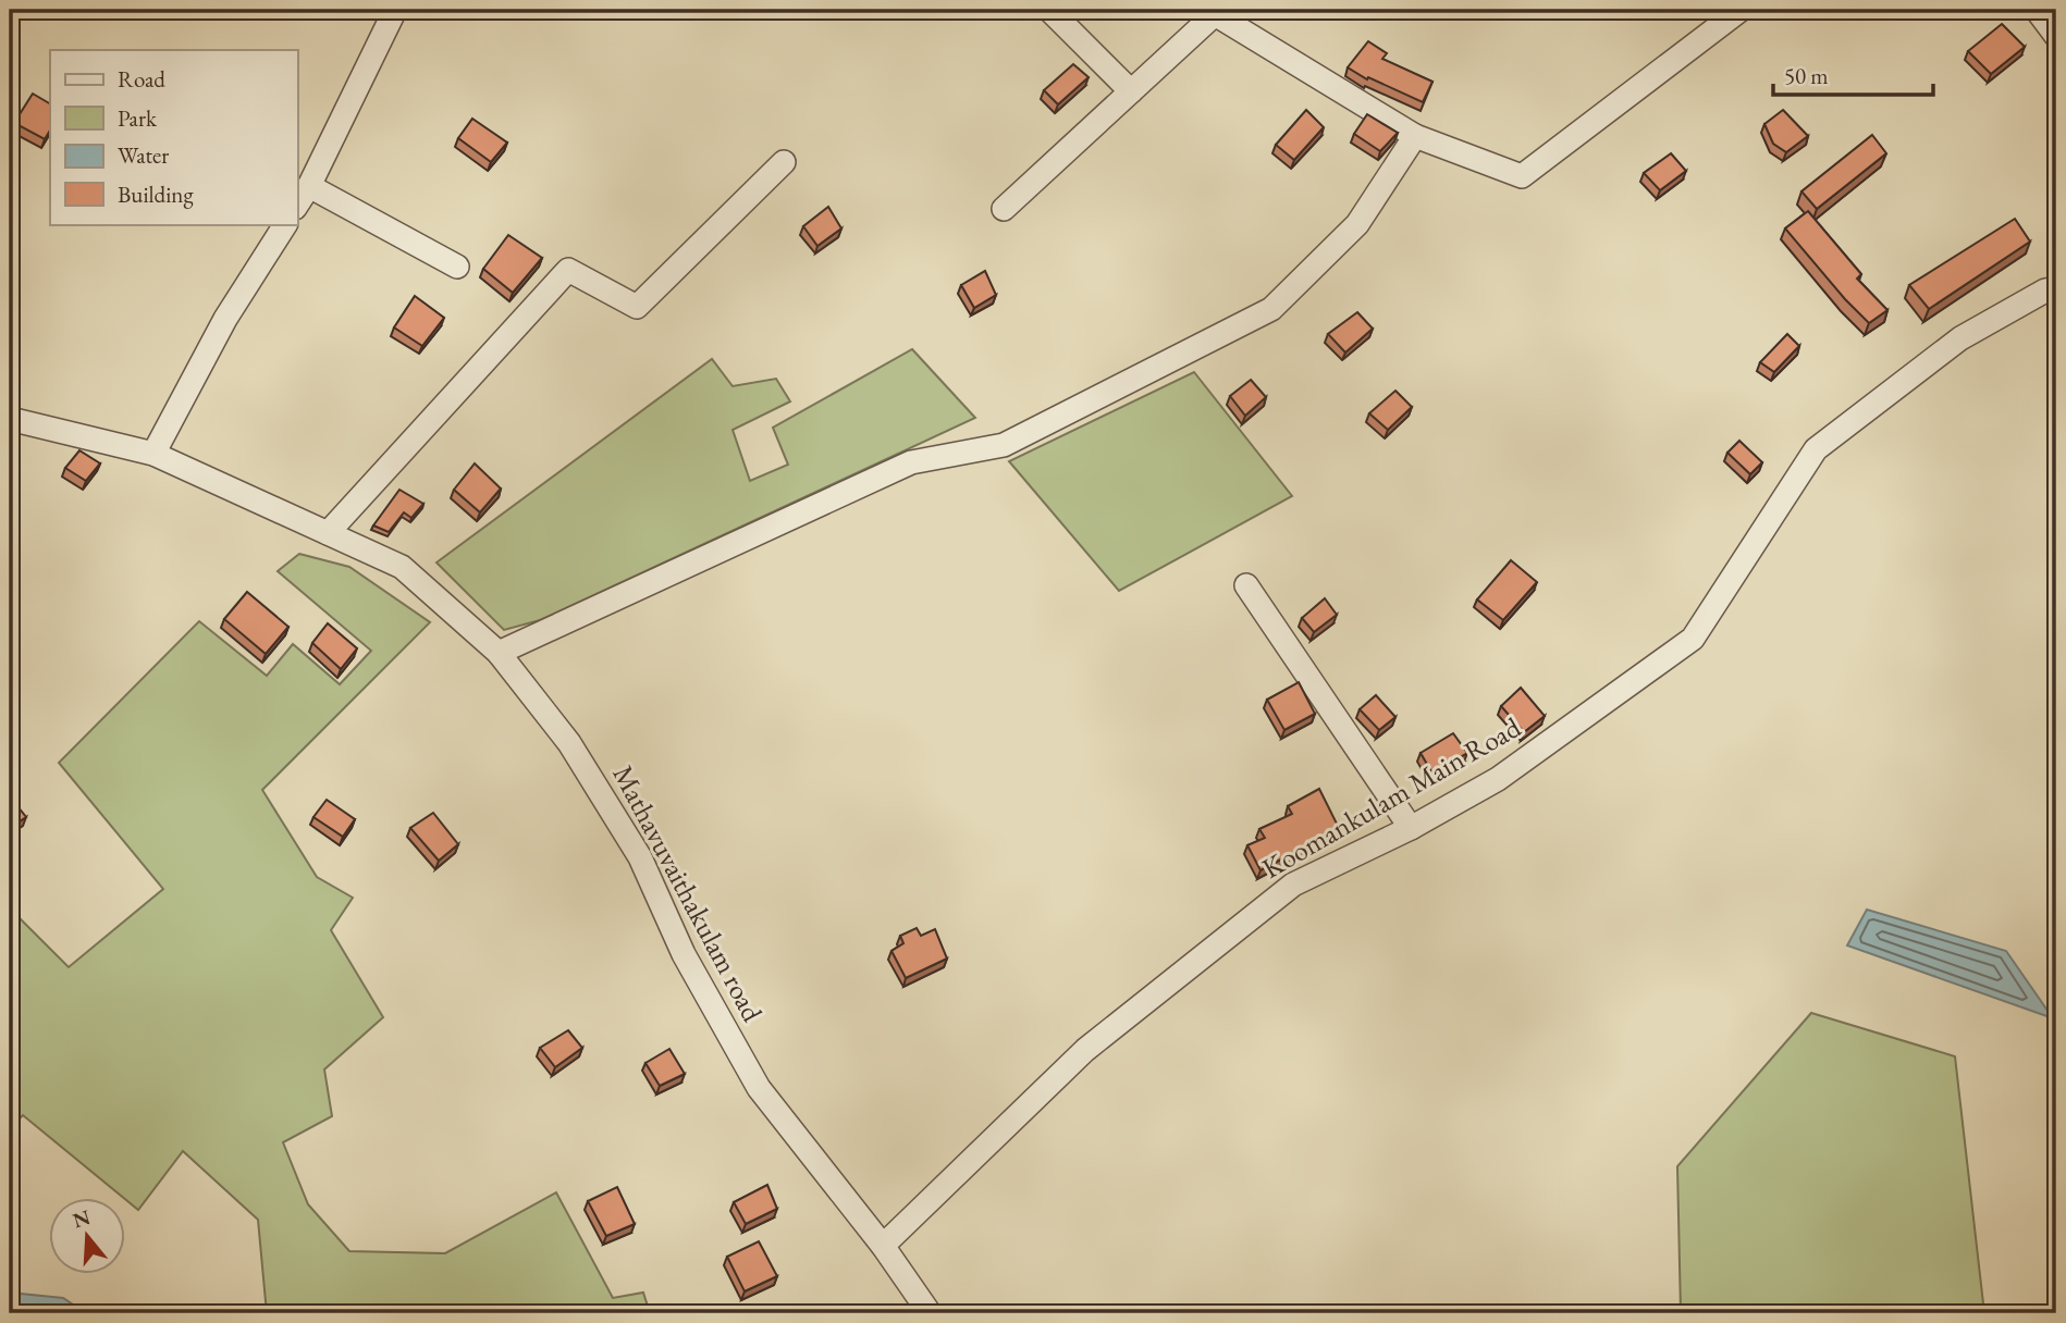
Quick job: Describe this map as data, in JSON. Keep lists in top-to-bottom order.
{
  "streets": {
    "street": ["Koomankulam Main Road", "Mathavuvaithakulam road"]
  },
  "crossings": [
    ["Koomankulam Main Road", "Mathavuvaithakulam road"]
  ],
  "legend": [
    "Road",
    "Park",
    "Water",
    "Building"
  ],
  "scale_bar": "50 m",
  "north": "top"
}
